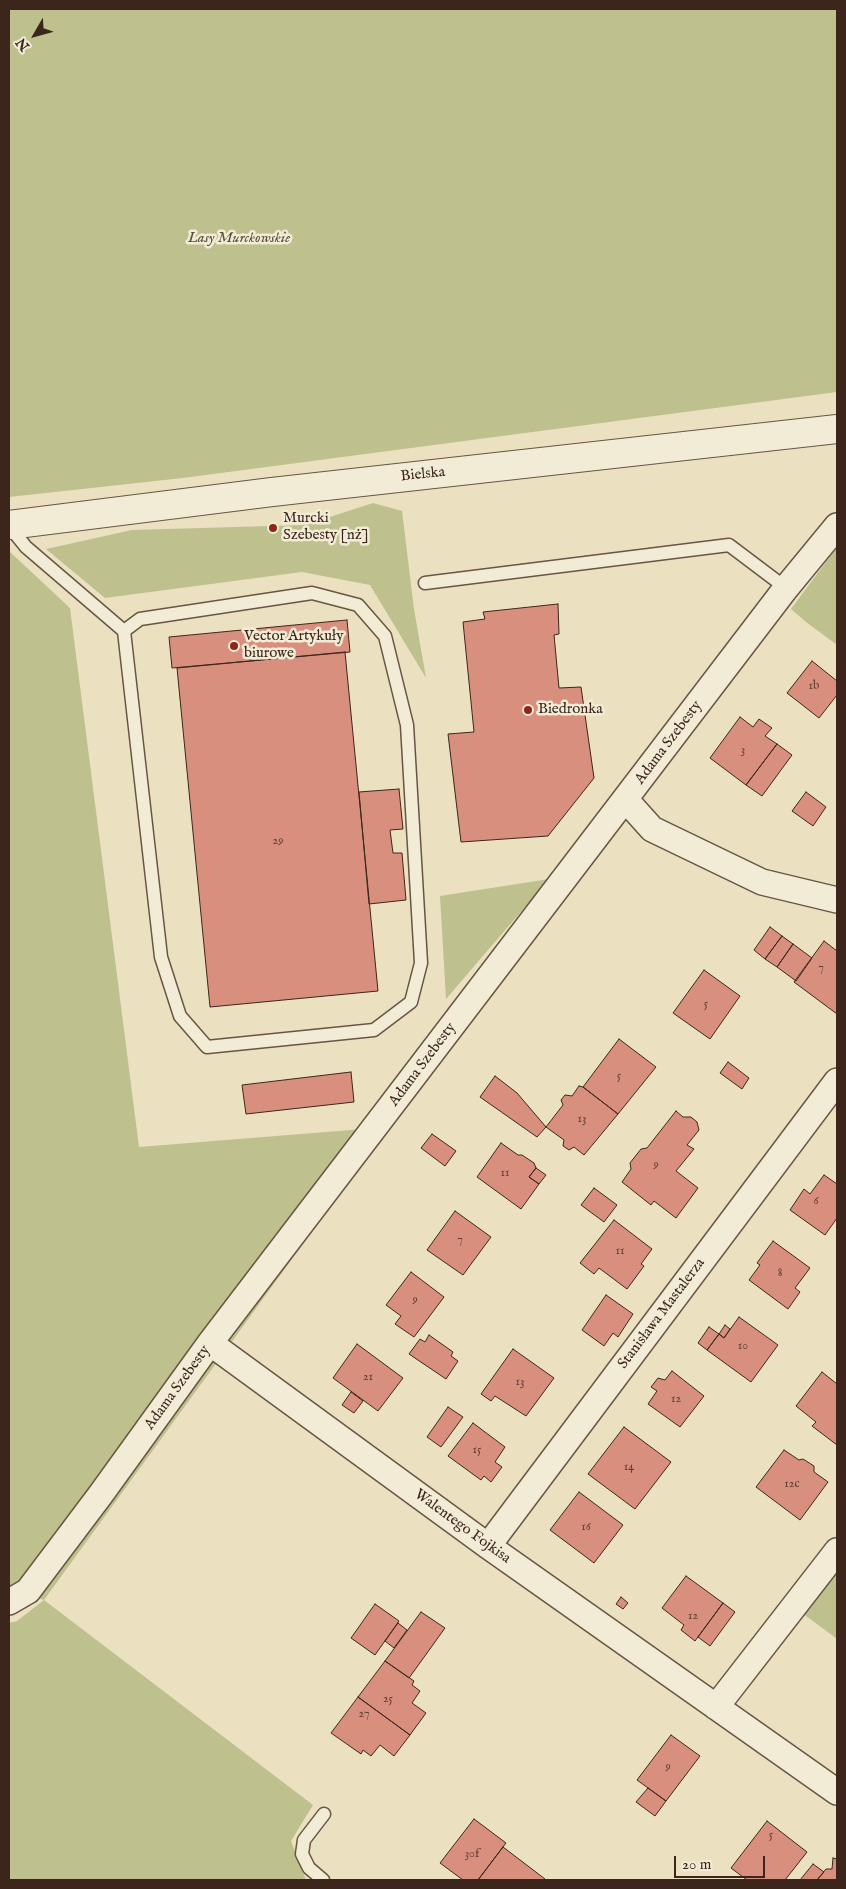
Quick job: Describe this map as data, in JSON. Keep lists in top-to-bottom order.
{
  "streets": {
    "street": [
      "Bielska",
      "Adama Szebesty",
      "Stanisława Mastalerza",
      "Walentego Fojkisa"
    ]
  },
  "crossings": [
    ["Adama Szebesty", "Walentego Fojkisa"],
    ["Stanisława Mastalerza", "Walentego Fojkisa"]
  ],
  "parks": ["Lasy Murckowskie"],
  "places": ["Murcki Szebesty [nż]", "Vector Artykuły biurowe", "Biedronka"],
  "house_numbers": [
    "1b",
    "3",
    "29",
    "7",
    "5",
    "5",
    "13",
    "9",
    "11",
    "6",
    "7",
    "11",
    "8",
    "9",
    "10",
    "21",
    "13",
    "12",
    "15",
    "14",
    "12c",
    "16",
    "12",
    "25",
    "27",
    "9",
    "5",
    "30f"
  ],
  "scale_bar": "20 m",
  "north": "bottom left"
}
